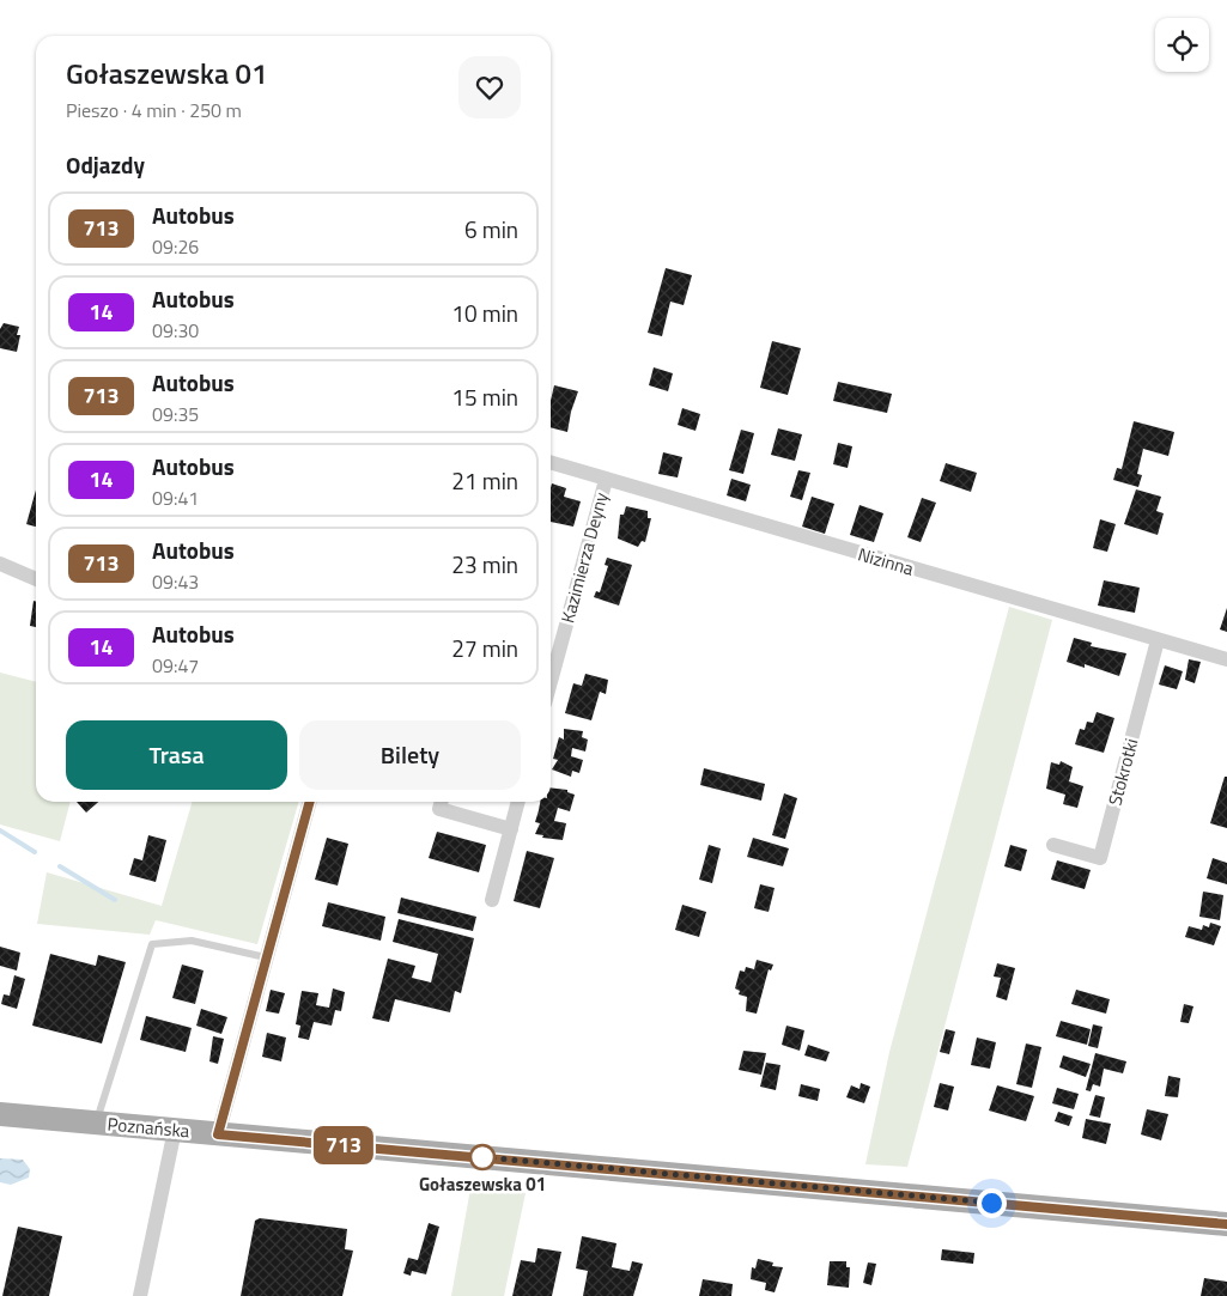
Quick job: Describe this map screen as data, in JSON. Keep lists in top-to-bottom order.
{
  "streets": {
    "main road": ["Poznańska"],
    "street": ["Kazimierza Deyny", "Nizinna", "Stokrotki"]
  },
  "crossings": [
    ["Kazimierza Deyny", "Nizinna"],
    ["Nizinna", "Stokrotki"]
  ],
  "places": ["Gołaszewska 01"],
  "lines": ["bus line 713"],
  "page": {
    "on_map": "713",
    "heading": [
      ["Gołaszewska 01", "Pieszo · 4 min · 250 m"],
      "Odjazdy"
    ],
    "list": [
      {
        "mark": "713",
        "name": "Autobus",
        "note": "09:26",
        "value": "6 min"
      },
      {
        "mark": "14",
        "name": "Autobus",
        "note": "09:30",
        "value": "10 min"
      },
      {
        "mark": "713",
        "name": "Autobus",
        "note": "09:35",
        "value": "15 min"
      },
      {
        "mark": "14",
        "name": "Autobus",
        "note": "09:41",
        "value": "21 min"
      },
      {
        "mark": "713",
        "name": "Autobus",
        "note": "09:43",
        "value": "23 min"
      },
      {
        "mark": "14",
        "name": "Autobus",
        "note": "09:47",
        "value": "27 min"
      }
    ],
    "buttons": ["Trasa", "Bilety"]
  }
}
